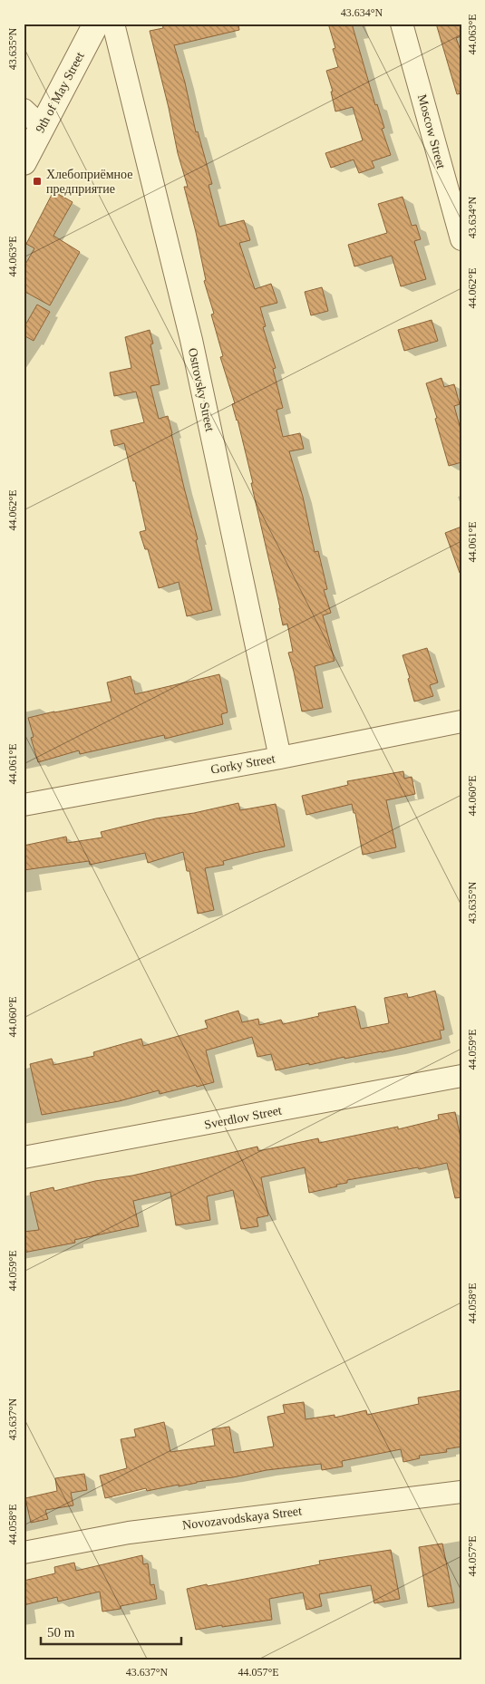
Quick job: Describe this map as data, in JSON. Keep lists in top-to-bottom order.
{
  "streets": {
    "street": [
      "9th of May Street",
      "Moscow Street",
      "Ostrovsky Street",
      "Gorky Street",
      "Sverdlov Street",
      "Novozavodskaya Street"
    ]
  },
  "crossings": [
    ["Ostrovsky Street", "Gorky Street"]
  ],
  "places": {
    "transit": ["Хлебоприёмное предприятие"]
  },
  "scale_bar": "50 m",
  "coordinates": [
    "43.634°N",
    "44.063°E",
    "43.635°N",
    "44.062°E",
    "44.061°E",
    "44.060°E",
    "44.059°E",
    "44.058°E",
    "43.637°N",
    "44.057°E"
  ]
}
